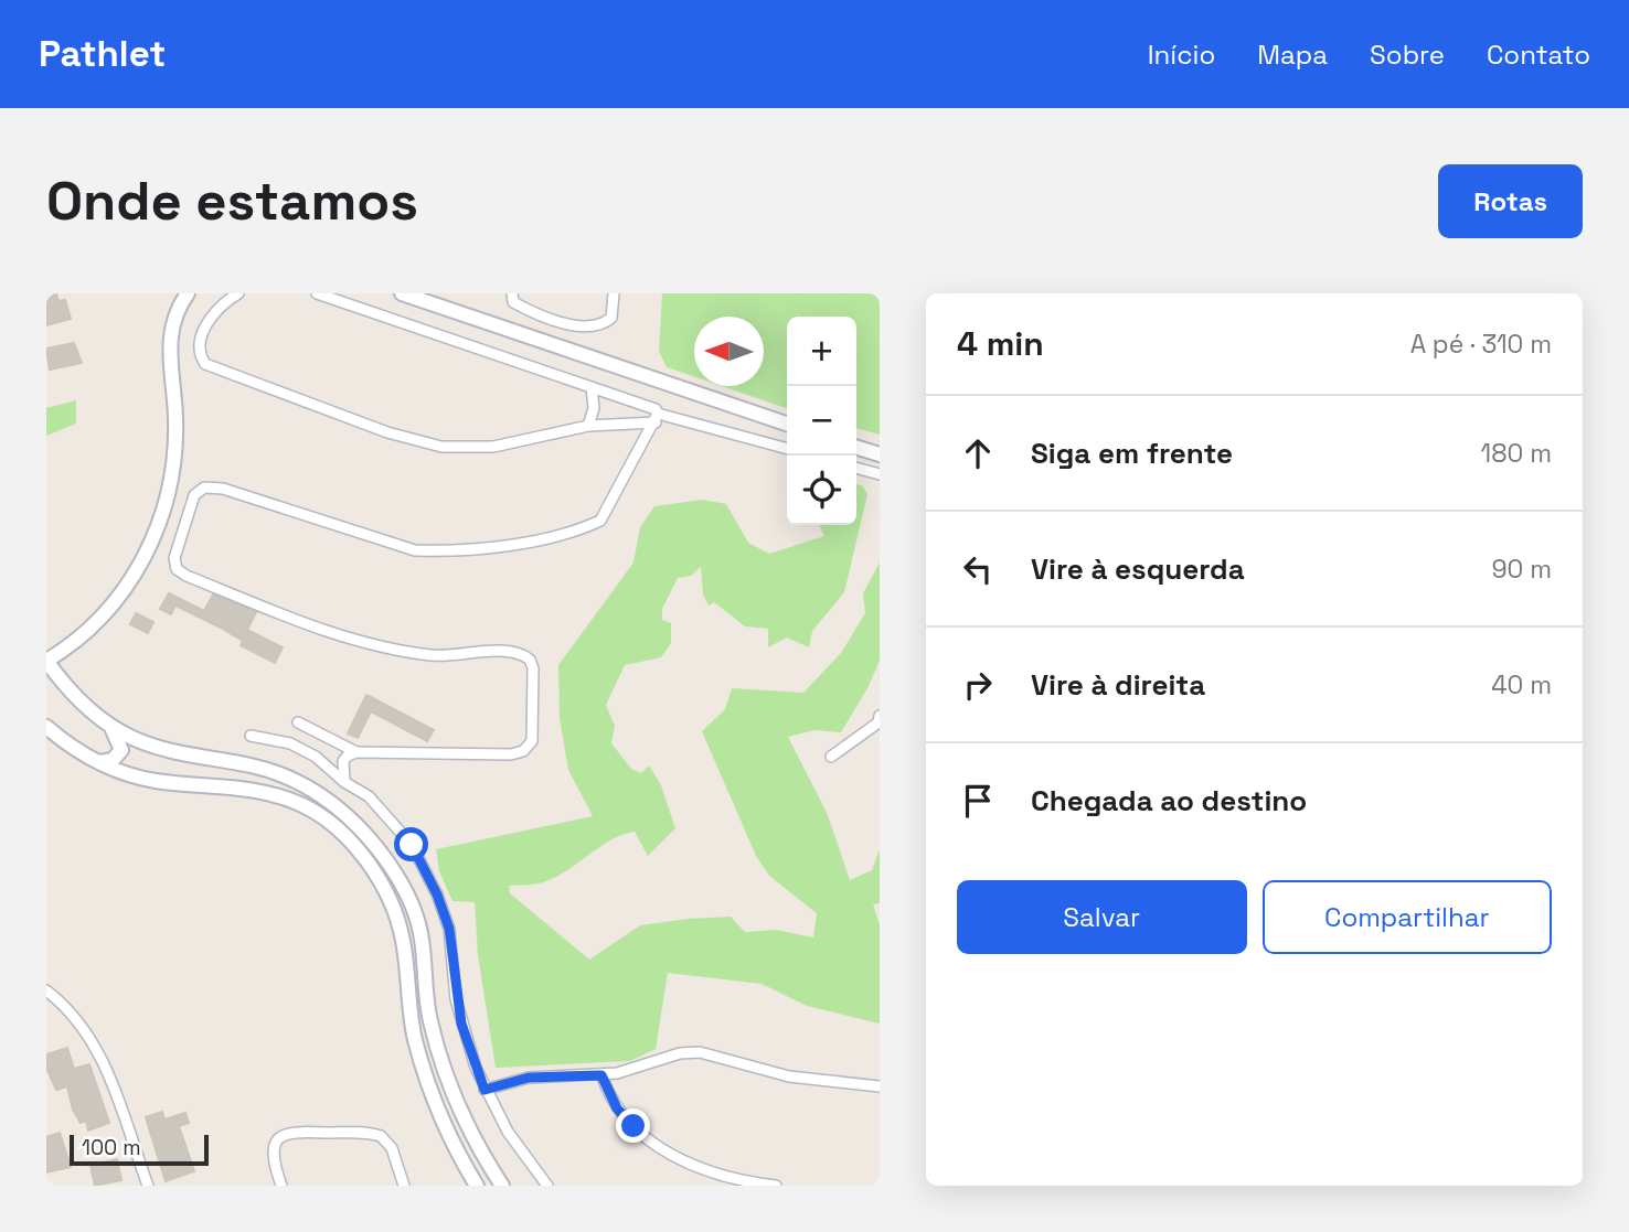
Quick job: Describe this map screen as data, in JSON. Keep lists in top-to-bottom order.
{
  "scale_bar": "100 m",
  "north": "left",
  "page": {
    "header": "Pathlet",
    "nav": [
      "Início",
      "Mapa",
      "Sobre",
      "Contato"
    ],
    "buttons": [
      "Rotas",
      ["Salvar", "Compartilhar"]
    ],
    "title": "Onde estamos",
    "heading": ["4 min", "A pé · 310 m"],
    "map_buttons": ["+", "−"],
    "list": [
      ["Siga em frente", "180 m"],
      ["Vire à esquerda", "90 m"],
      ["Vire à direita", "40 m"],
      "Chegada ao destino"
    ],
    "scale": "100 m"
  }
}
